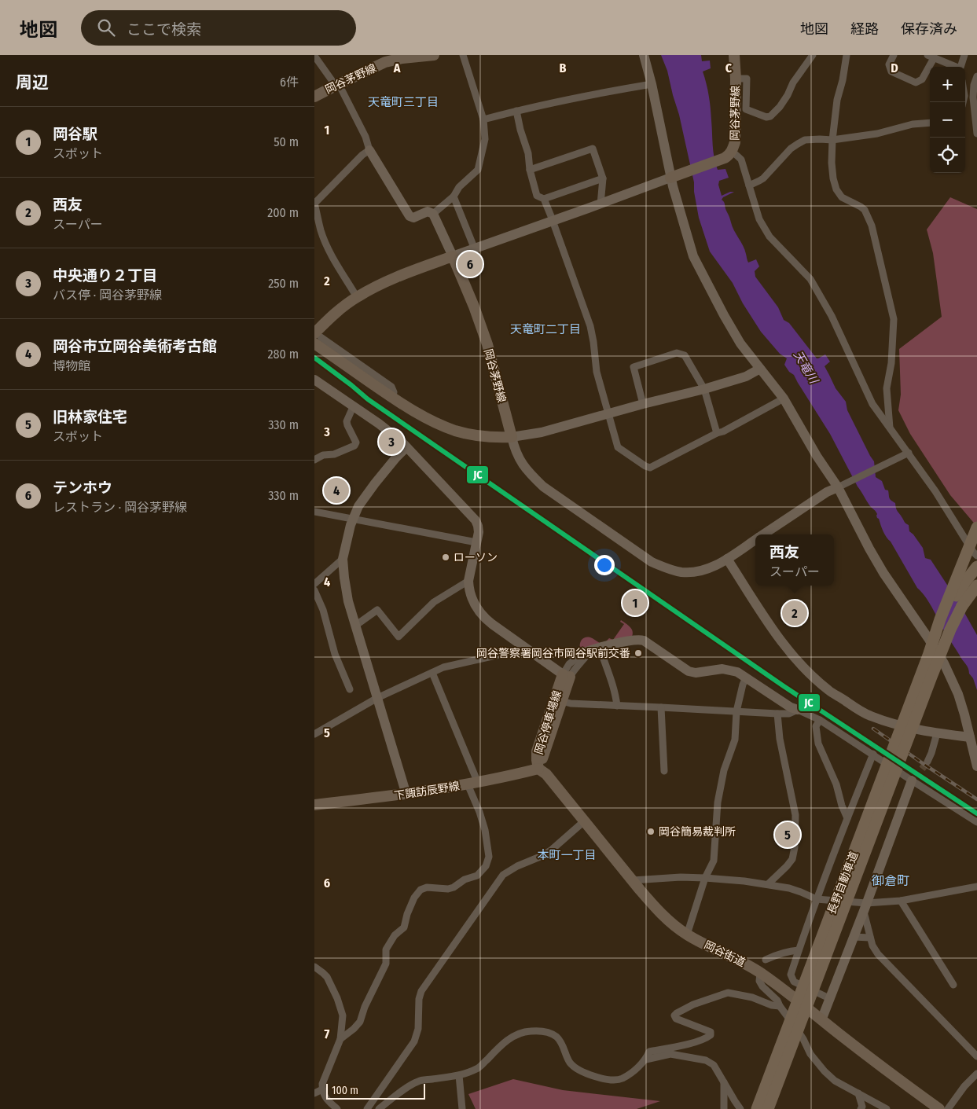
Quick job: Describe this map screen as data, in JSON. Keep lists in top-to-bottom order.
{
  "streets": {
    "highway": ["長野自動車道"],
    "main road": [
      "岡谷茅野線",
      "岡谷停車場線",
      "下諏訪辰野線",
      "岡谷街道"
    ]
  },
  "crossings": [
    ["岡谷停車場線", "下諏訪辰野線"],
    ["岡谷停車場線", "岡谷街道"],
    ["下諏訪辰野線", "岡谷街道"]
  ],
  "districts": [
    "天竜町三丁目",
    "天竜町二丁目",
    "本町一丁目",
    "御倉町"
  ],
  "water": ["天竜川"],
  "places": ["ローソン", "岡谷警察署岡谷市岡谷駅前交番", "岡谷簡易裁判所"],
  "lines": ["transit line JC"],
  "scale_bar": "100 m",
  "page": {
    "header": "地図",
    "search": "ここで検索",
    "nav": ["地図", "経路", "保存済み"],
    "heading": ["周辺", "6件"],
    "map_buttons": ["+", "−"],
    "list": [
      {
        "mark": "1",
        "name": "岡谷駅",
        "note": "スポット",
        "value": "50 m"
      },
      {
        "mark": "2",
        "name": "西友",
        "note": "スーパー",
        "value": "200 m"
      },
      {
        "mark": "3",
        "name": "中央通り２丁目",
        "note": "バス停 · 岡谷茅野線",
        "value": "250 m"
      },
      {
        "mark": "4",
        "name": "岡谷市立岡谷美術考古館",
        "note": "博物館",
        "value": "280 m"
      },
      {
        "mark": "5",
        "name": "旧林家住宅",
        "note": "スポット",
        "value": "330 m"
      },
      {
        "mark": "6",
        "name": "テンホウ",
        "note": "レストラン · 岡谷茅野線",
        "value": "330 m"
      }
    ],
    "pins": [
      "6",
      "3",
      "4",
      "1",
      "2",
      "5"
    ],
    "popup": ["西友", "スーパー"],
    "scale": "100 m"
  },
  "grid": {
    "columns": [
      "A",
      "B",
      "C",
      "D"
    ],
    "rows": [
      "1",
      "2",
      "3",
      "4",
      "5",
      "6",
      "7"
    ]
  }
}
